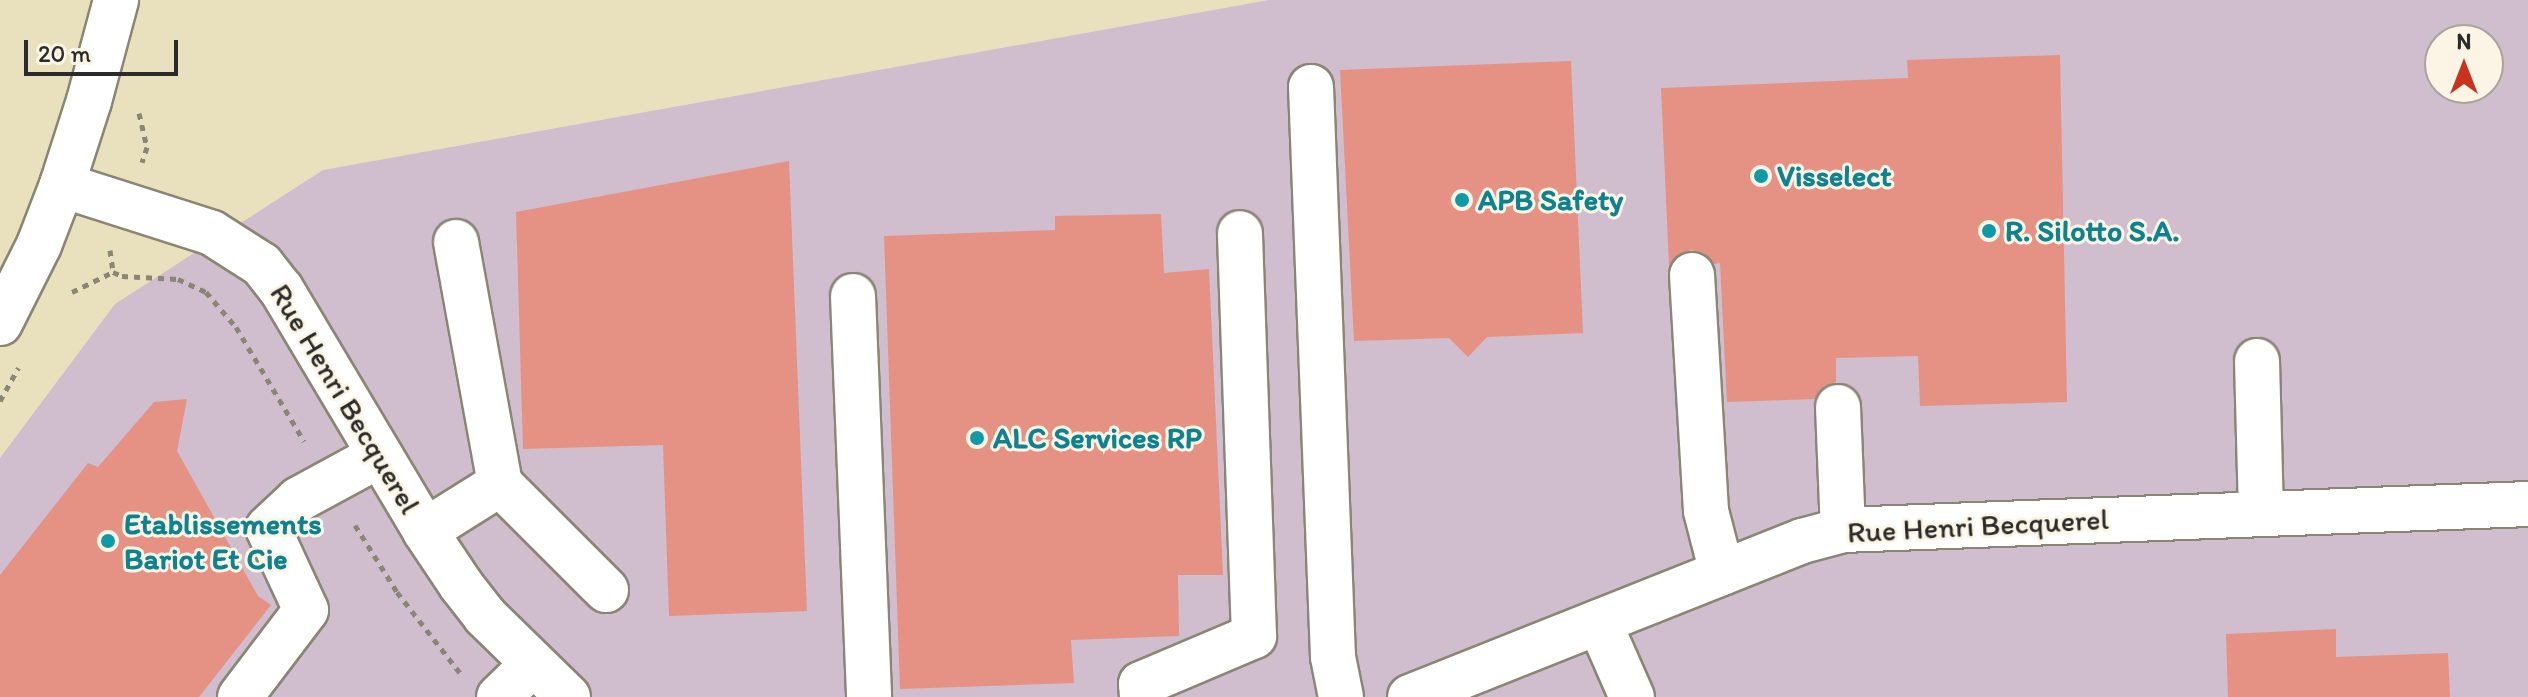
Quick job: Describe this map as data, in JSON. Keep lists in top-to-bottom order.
{
  "streets": {
    "street": ["Rue Henri Becquerel"]
  },
  "places": [
    "Visselect",
    "APB Safety",
    "R. Silotto S.A.",
    "ALC Services RP",
    "Etablissements Bariot Et Cie"
  ],
  "scale_bar": "20 m",
  "north": "top"
}
